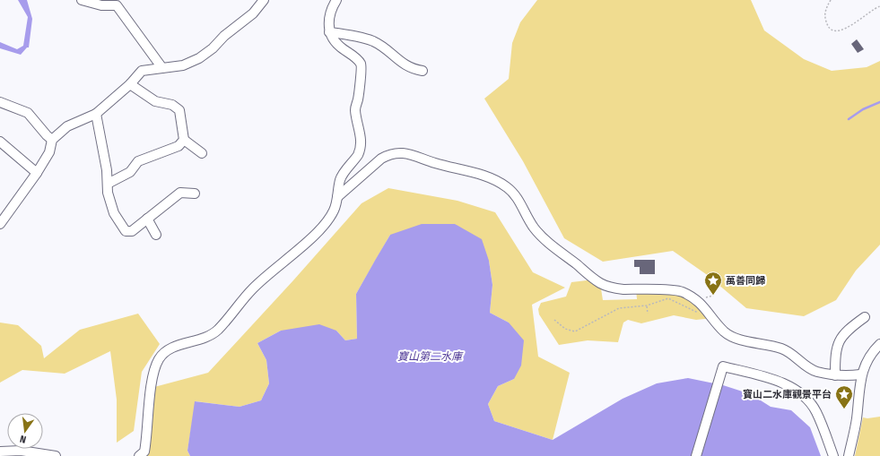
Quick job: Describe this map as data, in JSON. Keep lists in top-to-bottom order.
{
  "water": ["寶山第二水庫"],
  "places": {
    "place": ["萬善同歸", "寶山二水庫觀景平台"]
  },
  "north": "bottom"
}
